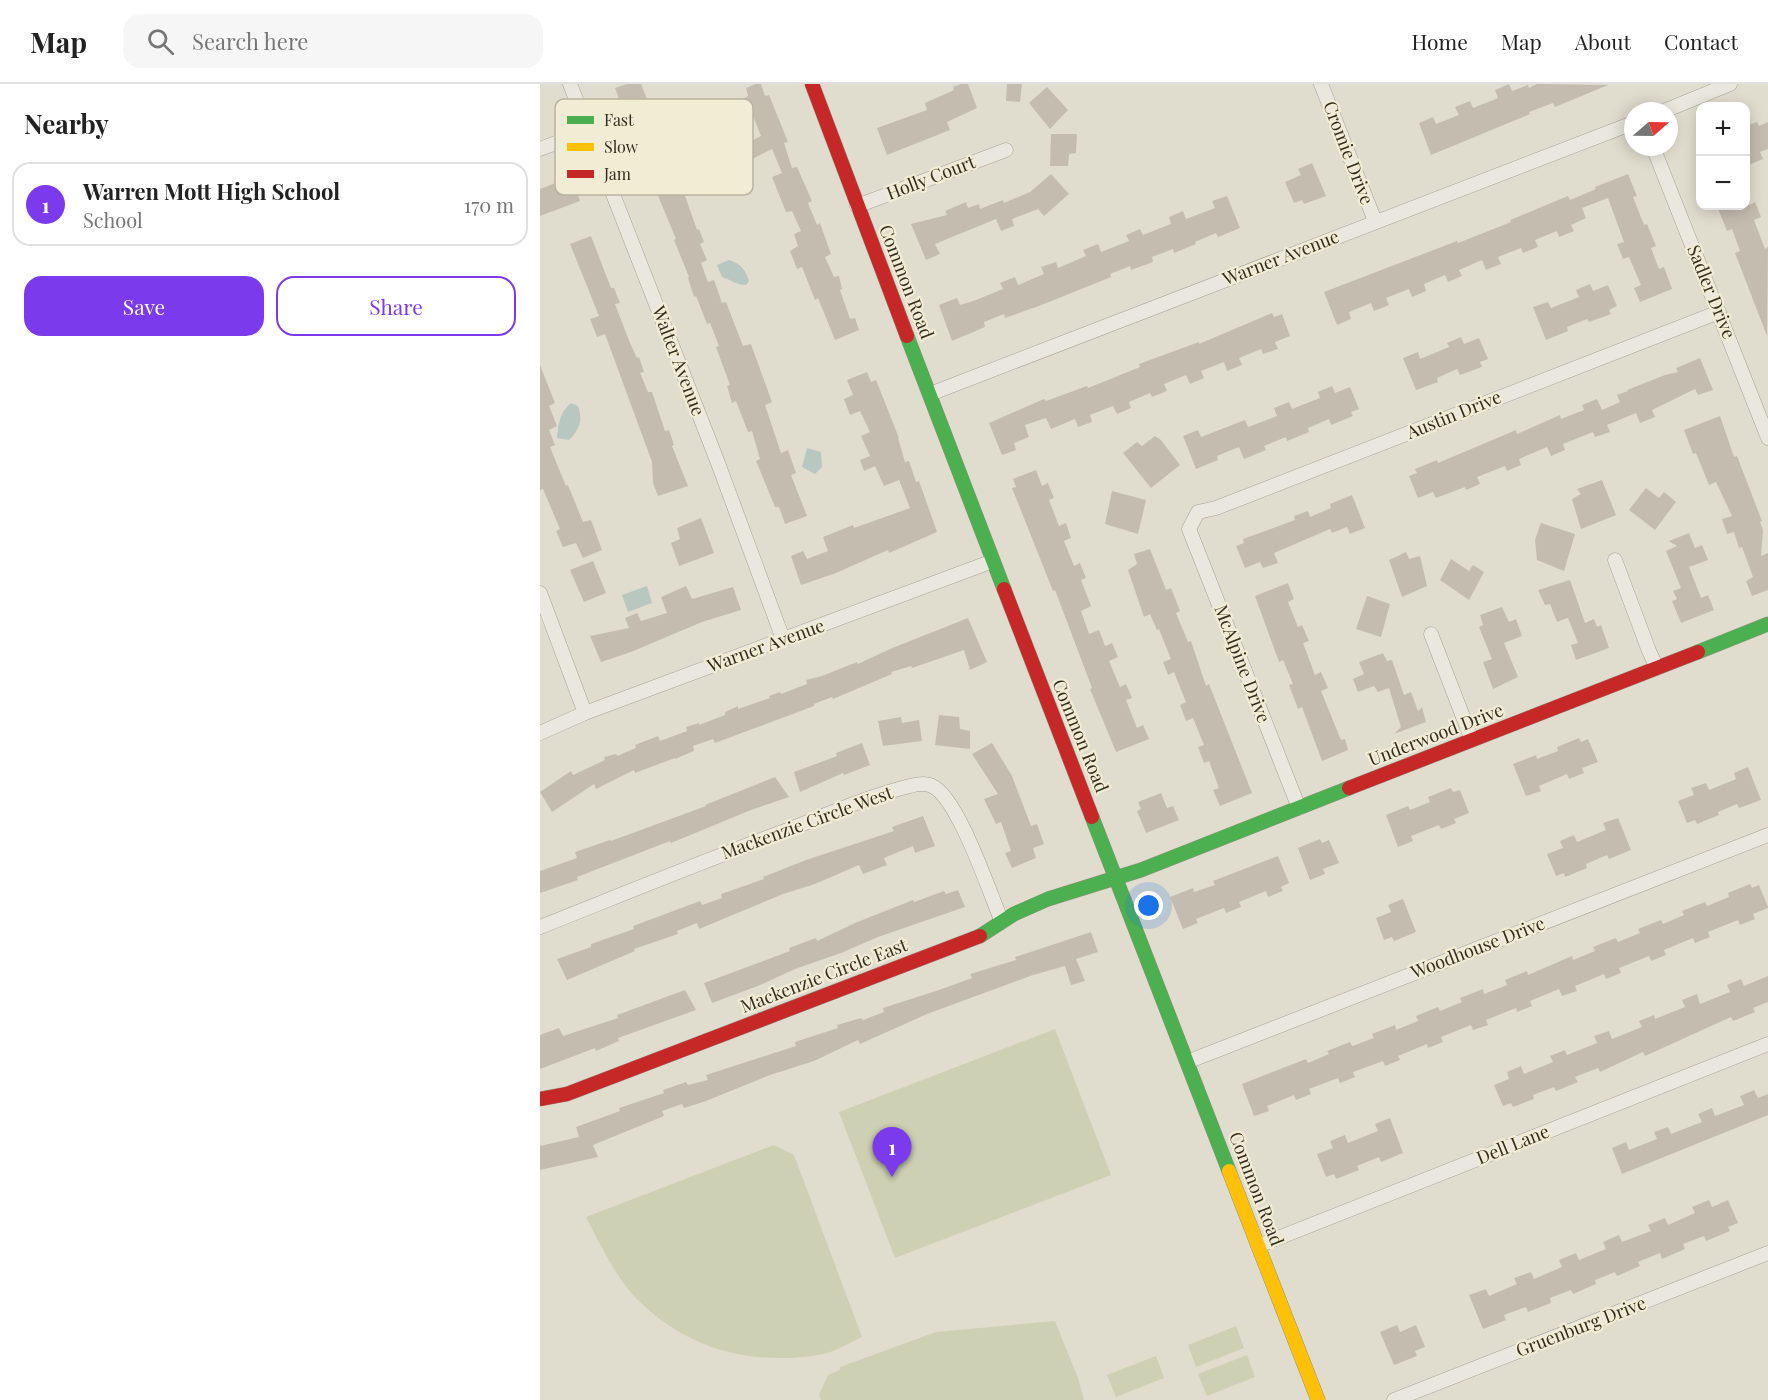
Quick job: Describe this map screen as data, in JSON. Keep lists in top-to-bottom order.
{
  "streets": {
    "street": [
      "Cromie Drive",
      "Holly Court",
      "Warner Avenue",
      "Common Road",
      "Sadler Drive",
      "Walter Avenue",
      "Austin Drive",
      "McAlpine Drive",
      "Underwood Drive",
      "Mackenzie Circle West",
      "Woodhouse Drive",
      "Mackenzie Circle East",
      "Dell Lane",
      "Gruenburg Drive"
    ]
  },
  "crossings": [
    ["Cromie Drive", "Warner Avenue"],
    ["Holly Court", "Common Road"],
    ["Warner Avenue", "Common Road"],
    ["Warner Avenue", "Walter Avenue"],
    ["Common Road", "Underwood Drive"],
    ["Common Road", "Woodhouse Drive"],
    ["Common Road", "Mackenzie Circle East"],
    ["Common Road", "Dell Lane"],
    ["Sadler Drive", "Austin Drive"],
    ["Austin Drive", "McAlpine Drive"],
    ["McAlpine Drive", "Underwood Drive"],
    ["Underwood Drive", "Mackenzie Circle East"],
    ["Mackenzie Circle West", "Mackenzie Circle East"]
  ],
  "legend": ["Fast", "Slow", "Jam"],
  "north": "right",
  "page": {
    "header": "Map",
    "search": "Search here",
    "nav": [
      "Home",
      "Map",
      "About",
      "Contact"
    ],
    "heading": "Nearby",
    "map_buttons": ["+", "−"],
    "list": [
      {
        "mark": "1",
        "name": "Warren Mott High School",
        "note": "School",
        "value": "170 m"
      }
    ],
    "buttons": ["Save", "Share"],
    "pins": "1"
  }
}
